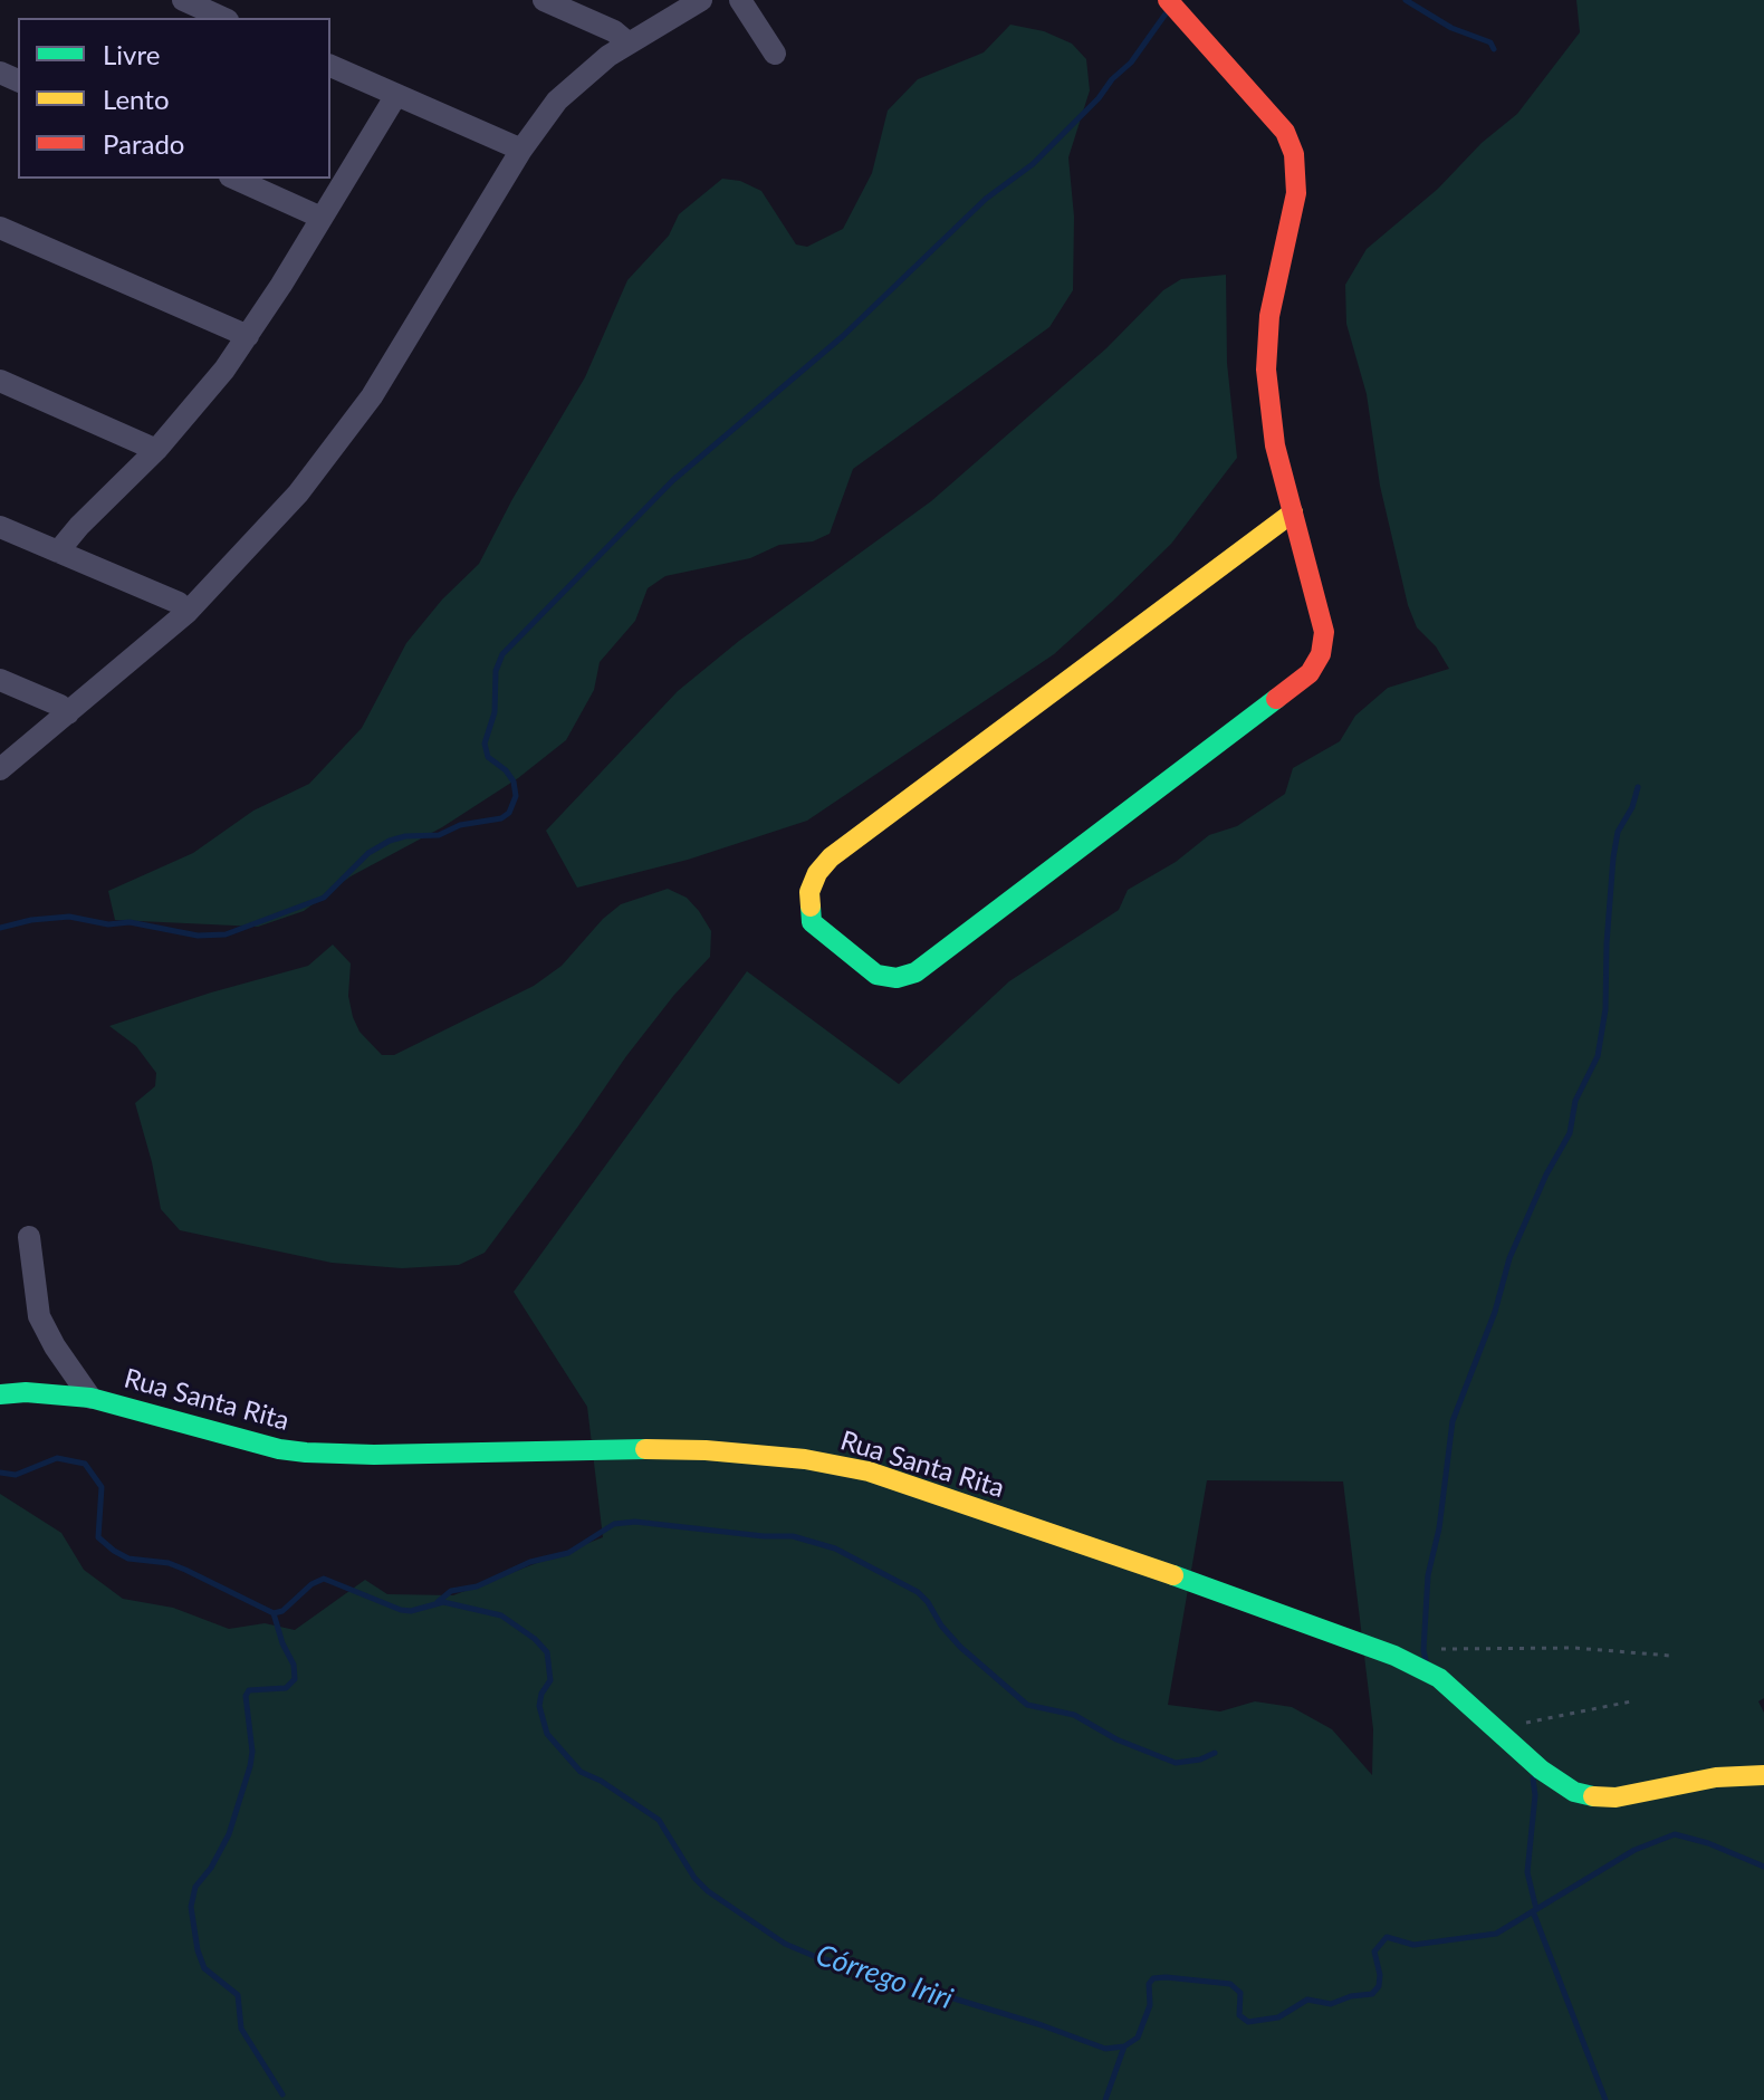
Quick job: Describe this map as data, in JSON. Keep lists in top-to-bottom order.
{
  "streets": {
    "street": ["Rua Santa Rita"]
  },
  "water": ["Córrego Iriri"],
  "legend": ["Livre", "Lento", "Parado"]
}
